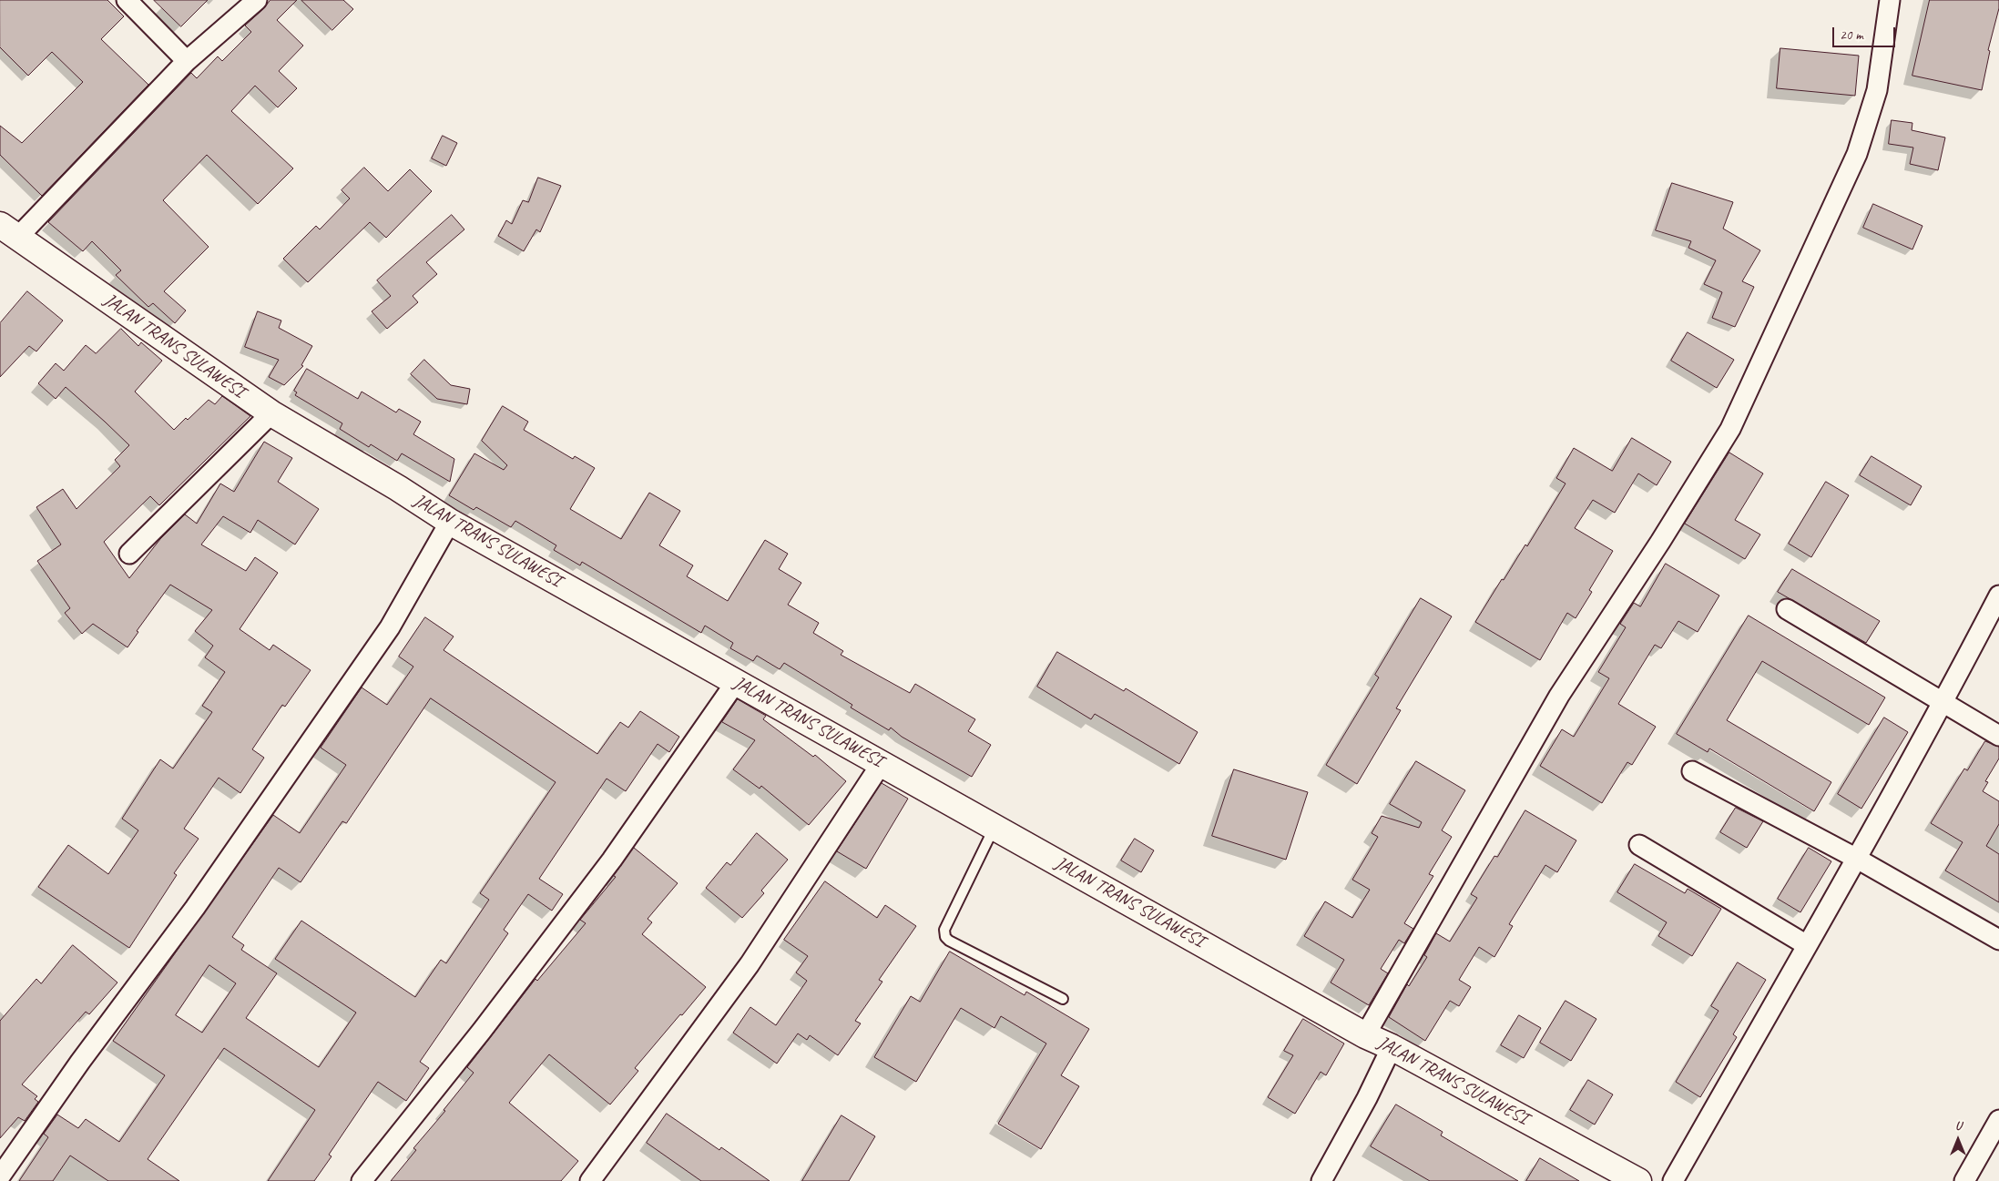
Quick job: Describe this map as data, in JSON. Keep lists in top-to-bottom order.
{
  "streets": {
    "highway": ["JALAN TRANS SULAWESI"]
  },
  "scale_bar": "20 m",
  "north": "top"
}
